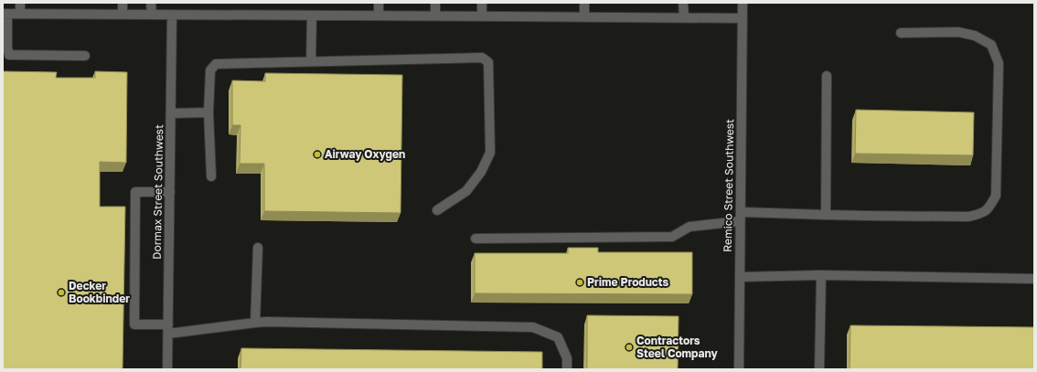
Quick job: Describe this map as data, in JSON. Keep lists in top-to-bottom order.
{
  "streets": {
    "street": ["Remico Street Southwest", "Dormax Street Southwest"]
  },
  "places": [
    "Airway Oxygen",
    "Prime Products",
    "Decker Bookbinder",
    "Contractors Steel Company"
  ]
}
